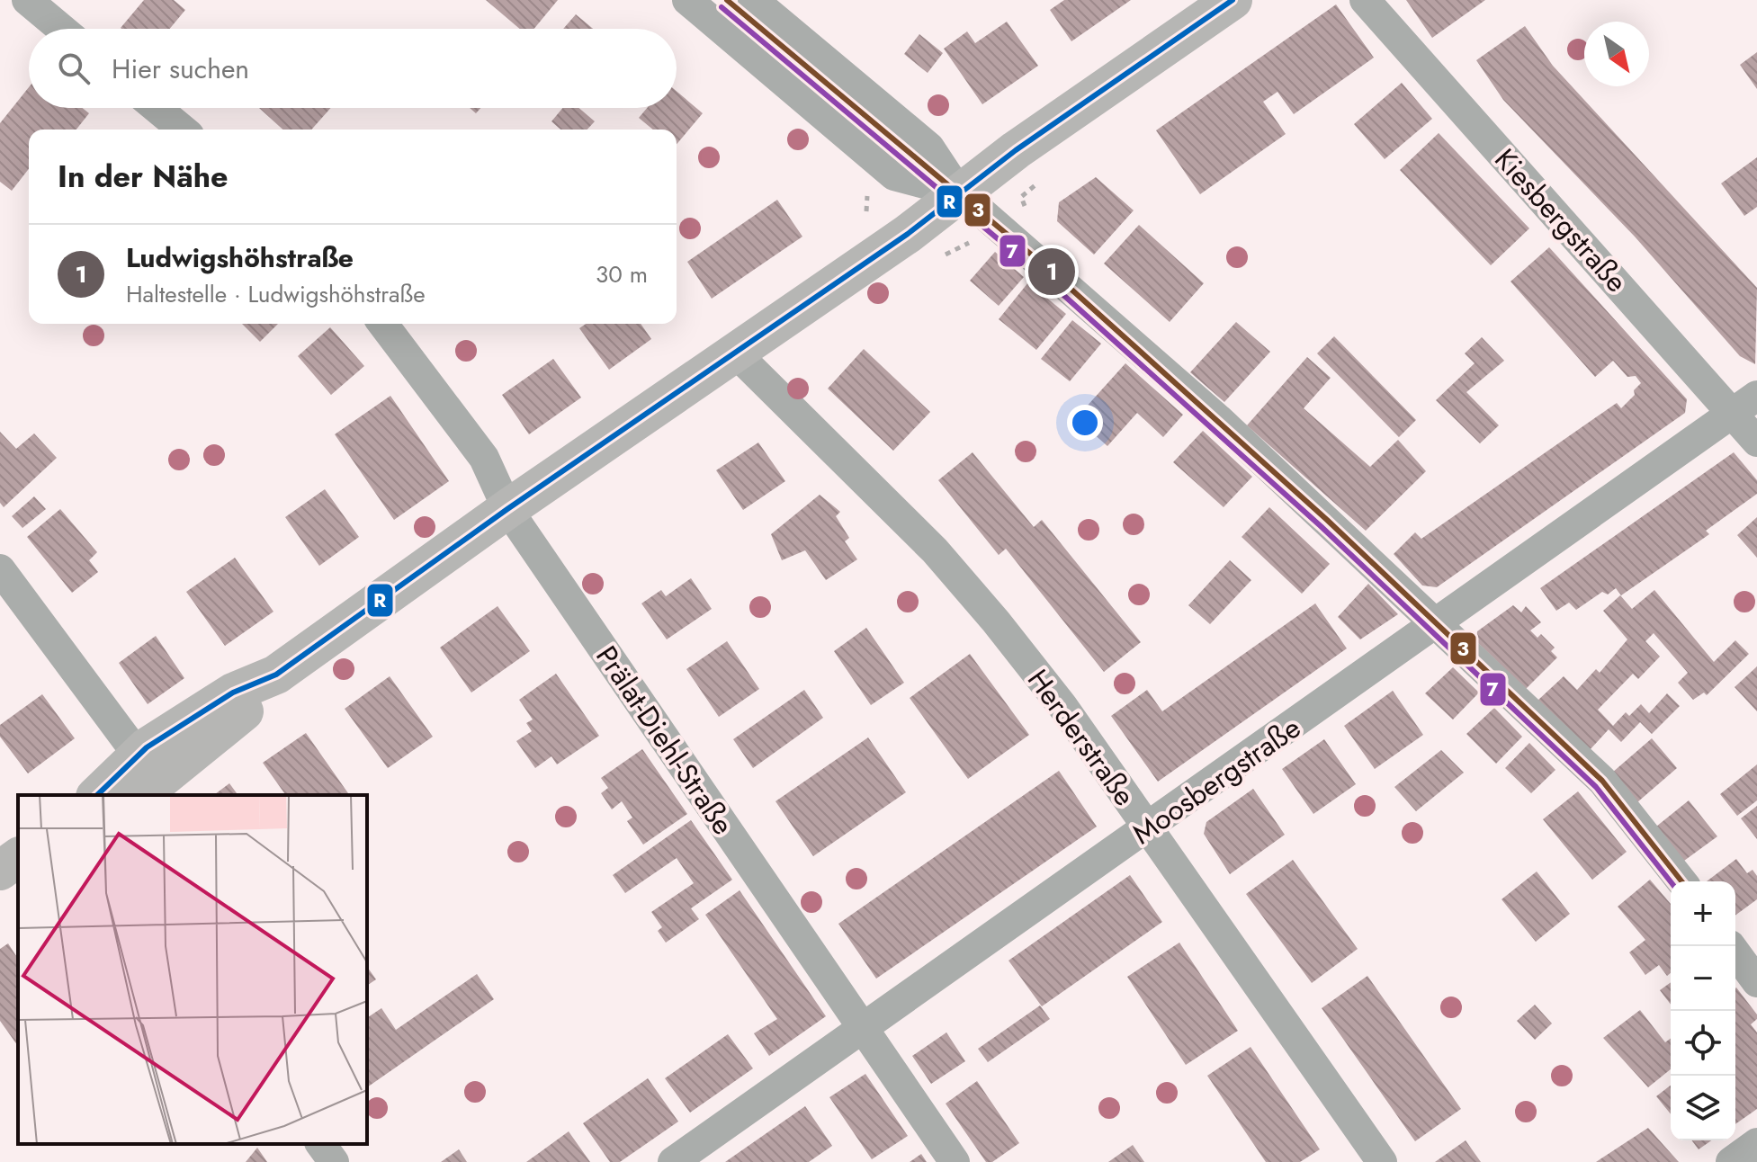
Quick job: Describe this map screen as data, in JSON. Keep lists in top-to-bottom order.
{
  "streets": {
    "street": [
      "Kiesbergstraße",
      "Herderstraße",
      "Prälat-Diehl-Straße",
      "Moosbergstraße"
    ]
  },
  "crossings": [
    ["Kiesbergstraße", "Moosbergstraße"],
    ["Herderstraße", "Moosbergstraße"],
    ["Prälat-Diehl-Straße", "Moosbergstraße"]
  ],
  "lines": ["transit line 3", "transit line R", "transit line 7"],
  "north": "bottom right",
  "page": {
    "search": "Hier suchen",
    "heading": "In der Nähe",
    "list": [
      {
        "mark": "1",
        "name": "Ludwigshöhstraße",
        "note": "Haltestelle · Ludwigshöhstraße",
        "value": "30 m"
      }
    ],
    "pins": "1",
    "map_buttons": ["+", "−"]
  }
}
